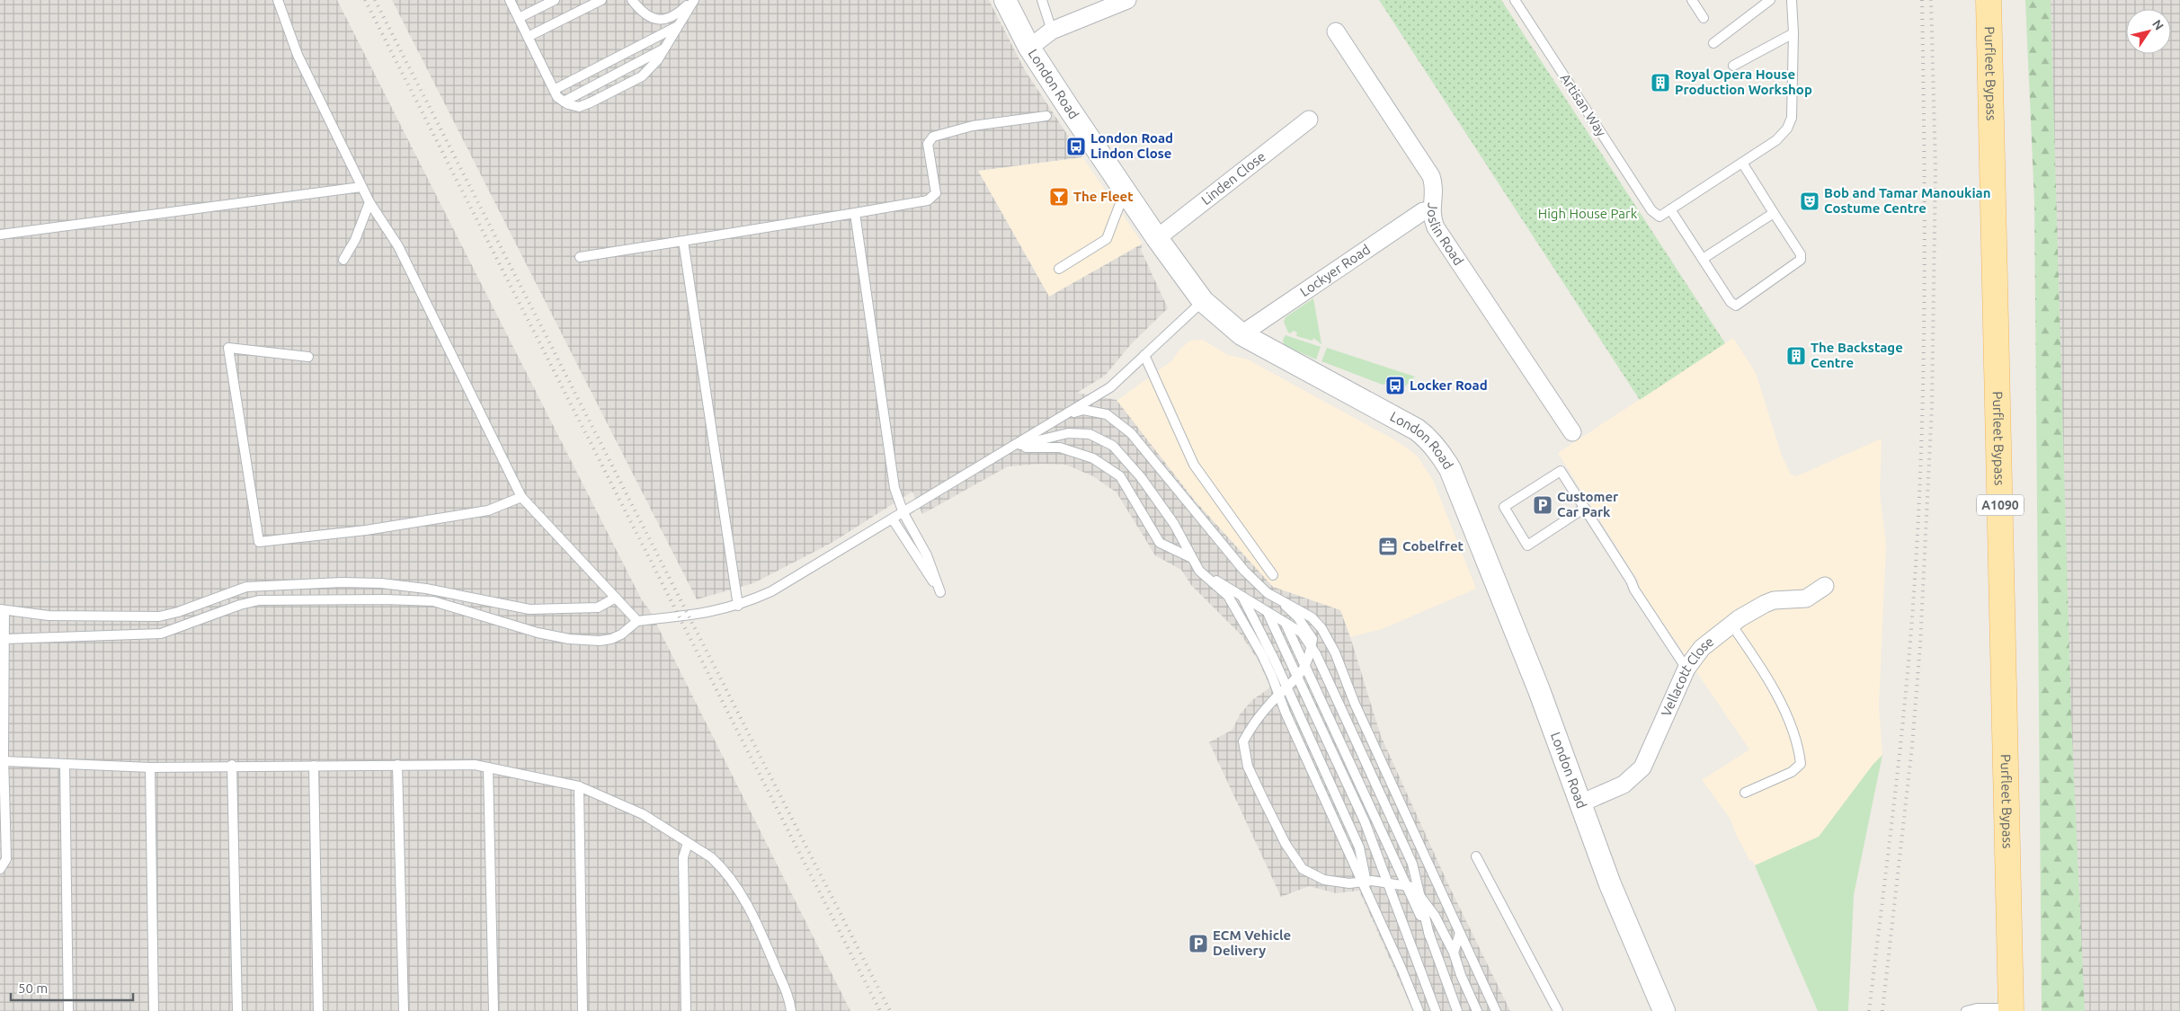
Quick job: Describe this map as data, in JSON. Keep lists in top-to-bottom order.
{
  "streets": {
    "main road": ["Purfleet Bypass", "A1090"],
    "street": [
      "London Road",
      "Linden Close",
      "Joslin Road",
      "Lockyer Road",
      "Vellacott Close"
    ],
    "lane": ["Artisan Way"]
  },
  "crossings": [
    ["London Road", "Linden Close"],
    ["London Road", "Lockyer Road"],
    ["London Road", "Vellacott Close"],
    ["Joslin Road", "Lockyer Road"]
  ],
  "parks": ["High House Park"],
  "places": {
    "building": ["Royal Opera House Production Workshop", "The Backstage Centre"],
    "bus stop": ["London Road Lindon Close", "Locker Road"],
    "bar": ["The Fleet"],
    "theatre": ["Bob and Tamar Manoukian Costume Centre"],
    "parking": ["Customer Car Park", "ECM Vehicle Delivery"],
    "office": ["Cobelfret"]
  },
  "scale_bar": "50 m",
  "north": "top right"
}
